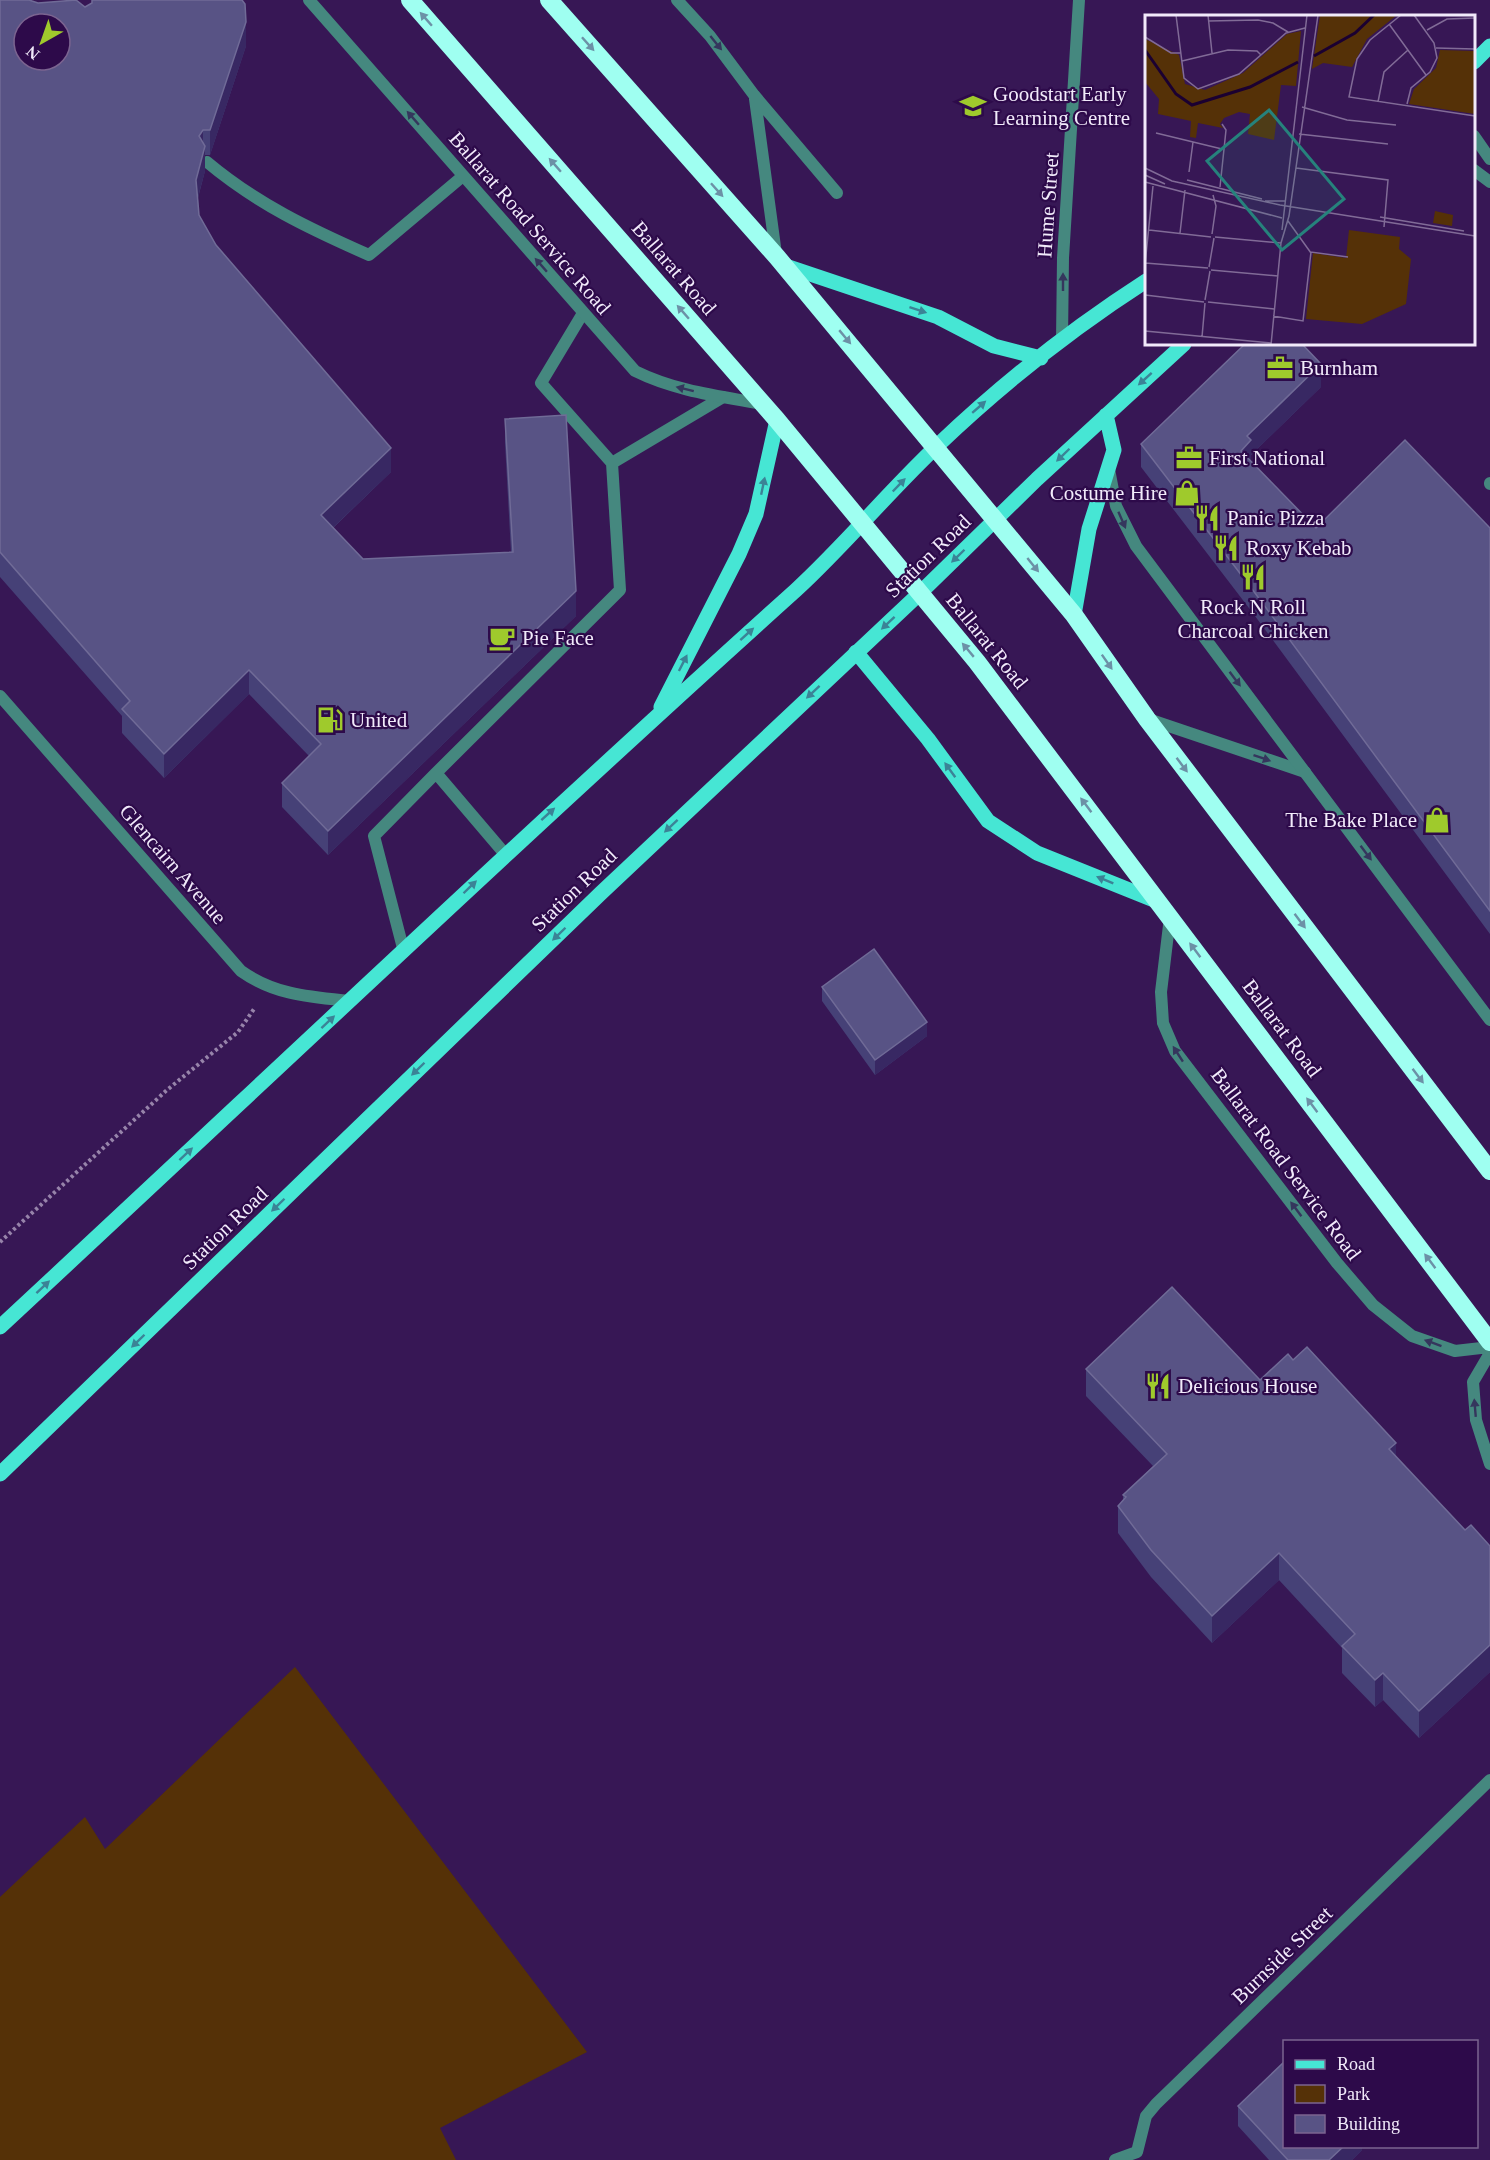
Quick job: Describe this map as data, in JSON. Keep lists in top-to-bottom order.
{
  "streets": {
    "highway": ["Ballarat Road"],
    "main road": ["Station Road"],
    "street": [
      "Hume Street",
      "Ballarat Road Service Road",
      "Glencairn Avenue",
      "Burnside Street"
    ]
  },
  "crossings": [
    ["Ballarat Road Service Road", "Ballarat Road"],
    ["Ballarat Road", "Station Road"]
  ],
  "one_way": ["Hume Street", "Ballarat Road Service Road"],
  "places": {
    "school or university": ["Goodstart Early Learning Centre"],
    "office": ["Burnham", "First National"],
    "shop": ["Costume Hire", "The Bake Place"],
    "restaurant": [
      "Panic Pizza",
      "Roxy Kebab",
      "Rock N Roll Charcoal Chicken",
      "Delicious House"
    ],
    "cafe": ["Pie Face"],
    "fuel station": ["United"]
  },
  "legend": ["Road", "Park", "Building"],
  "north": "bottom left"
}
